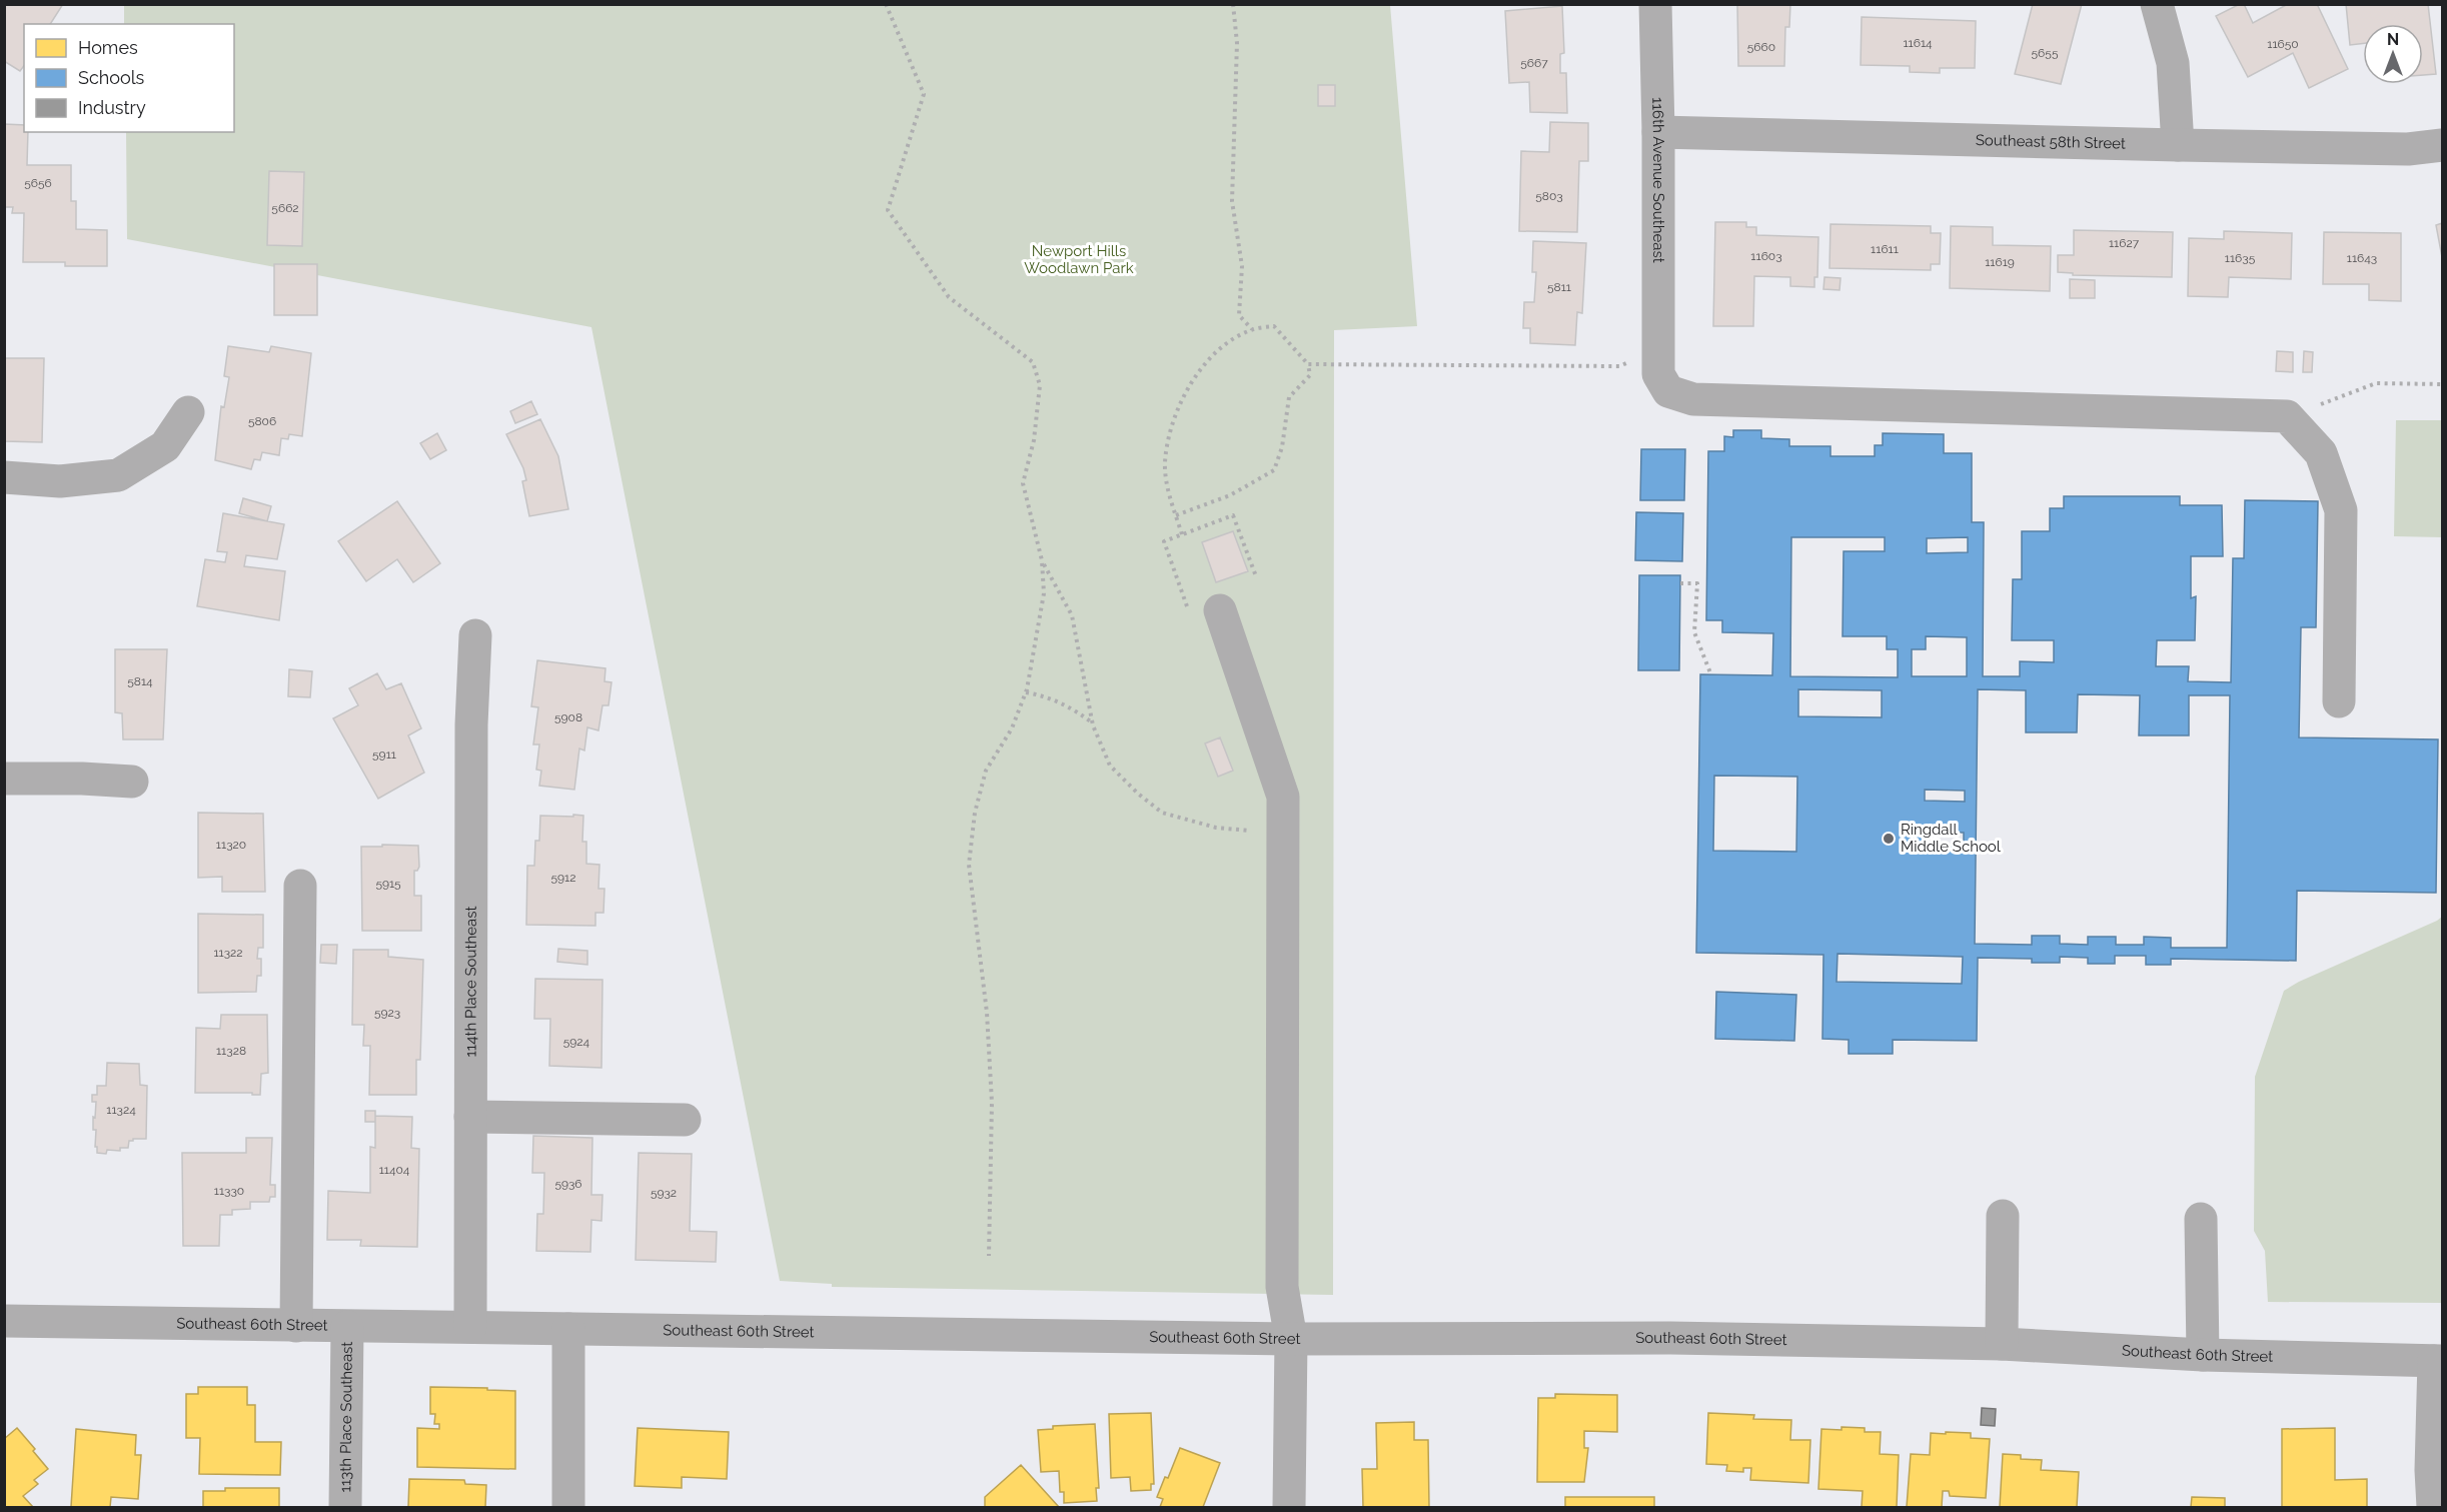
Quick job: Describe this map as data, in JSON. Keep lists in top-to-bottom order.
{
  "streets": {
    "street": [
      "Southeast 58th Street",
      "116th Avenue Southeast",
      "114th Place Southeast",
      "Southeast 60th Street",
      "113th Place Southeast"
    ]
  },
  "crossings": [
    ["Southeast 58th Street", "116th Avenue Southeast"],
    ["114th Place Southeast", "Southeast 60th Street"],
    ["Southeast 60th Street", "113th Place Southeast"]
  ],
  "parks": ["Newport Hills Woodlawn Park"],
  "places": ["Ringdall Middle School"],
  "house_numbers": [
    "11614",
    "11650",
    "5660",
    "5655",
    "5667",
    "5656",
    "5803",
    "5662",
    "11627",
    "11611",
    "11603",
    "11635",
    "11643",
    "11619",
    "5811",
    "5806",
    "5814",
    "5908",
    "5911",
    "11320",
    "5912",
    "5915",
    "11322",
    "5923",
    "5924",
    "11328",
    "11324",
    "11404",
    "5936",
    "11330",
    "5932"
  ],
  "legend": ["Homes", "Schools", "Industry"],
  "north": "top"
}
